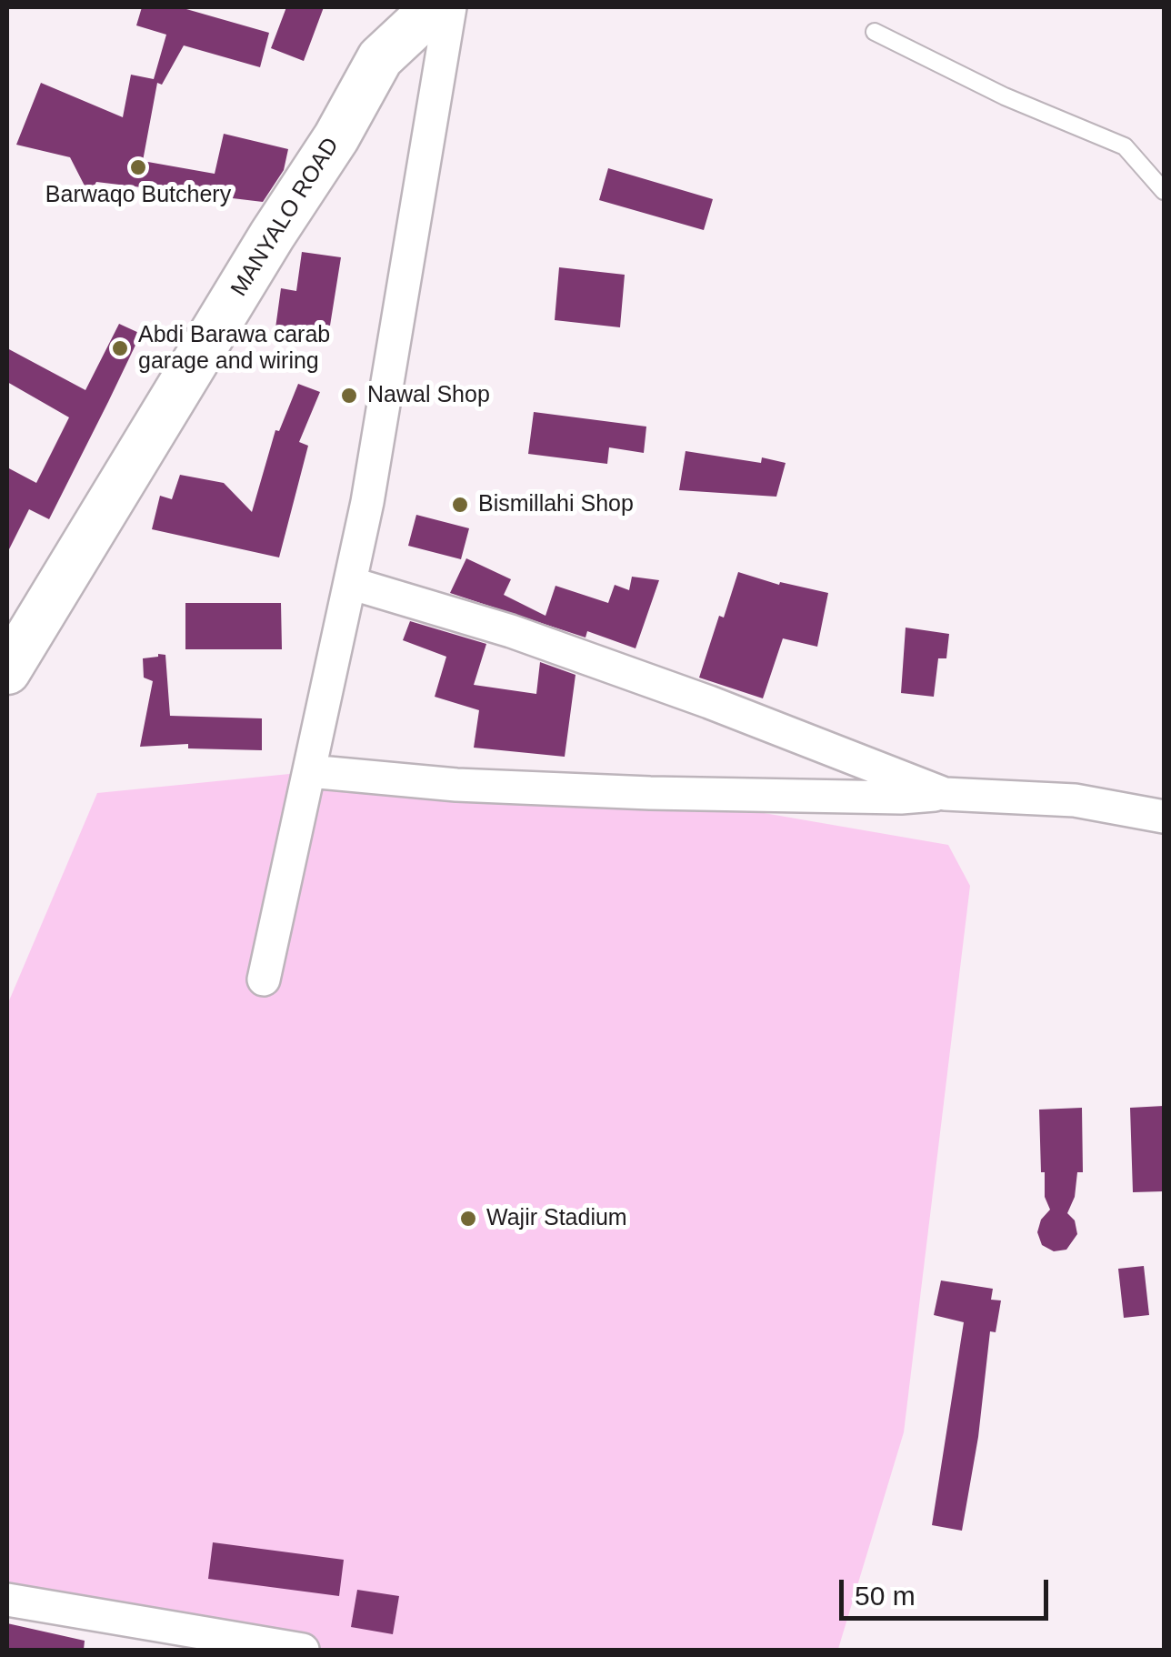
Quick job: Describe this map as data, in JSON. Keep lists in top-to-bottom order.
{
  "streets": {
    "street": ["MANYALO ROAD"]
  },
  "places": [
    "Barwaqo Butchery",
    "Abdi Barawa carab garage and wiring",
    "Nawal Shop",
    "Bismillahi Shop",
    "Wajir Stadium"
  ],
  "scale_bar": "50 m"
}
